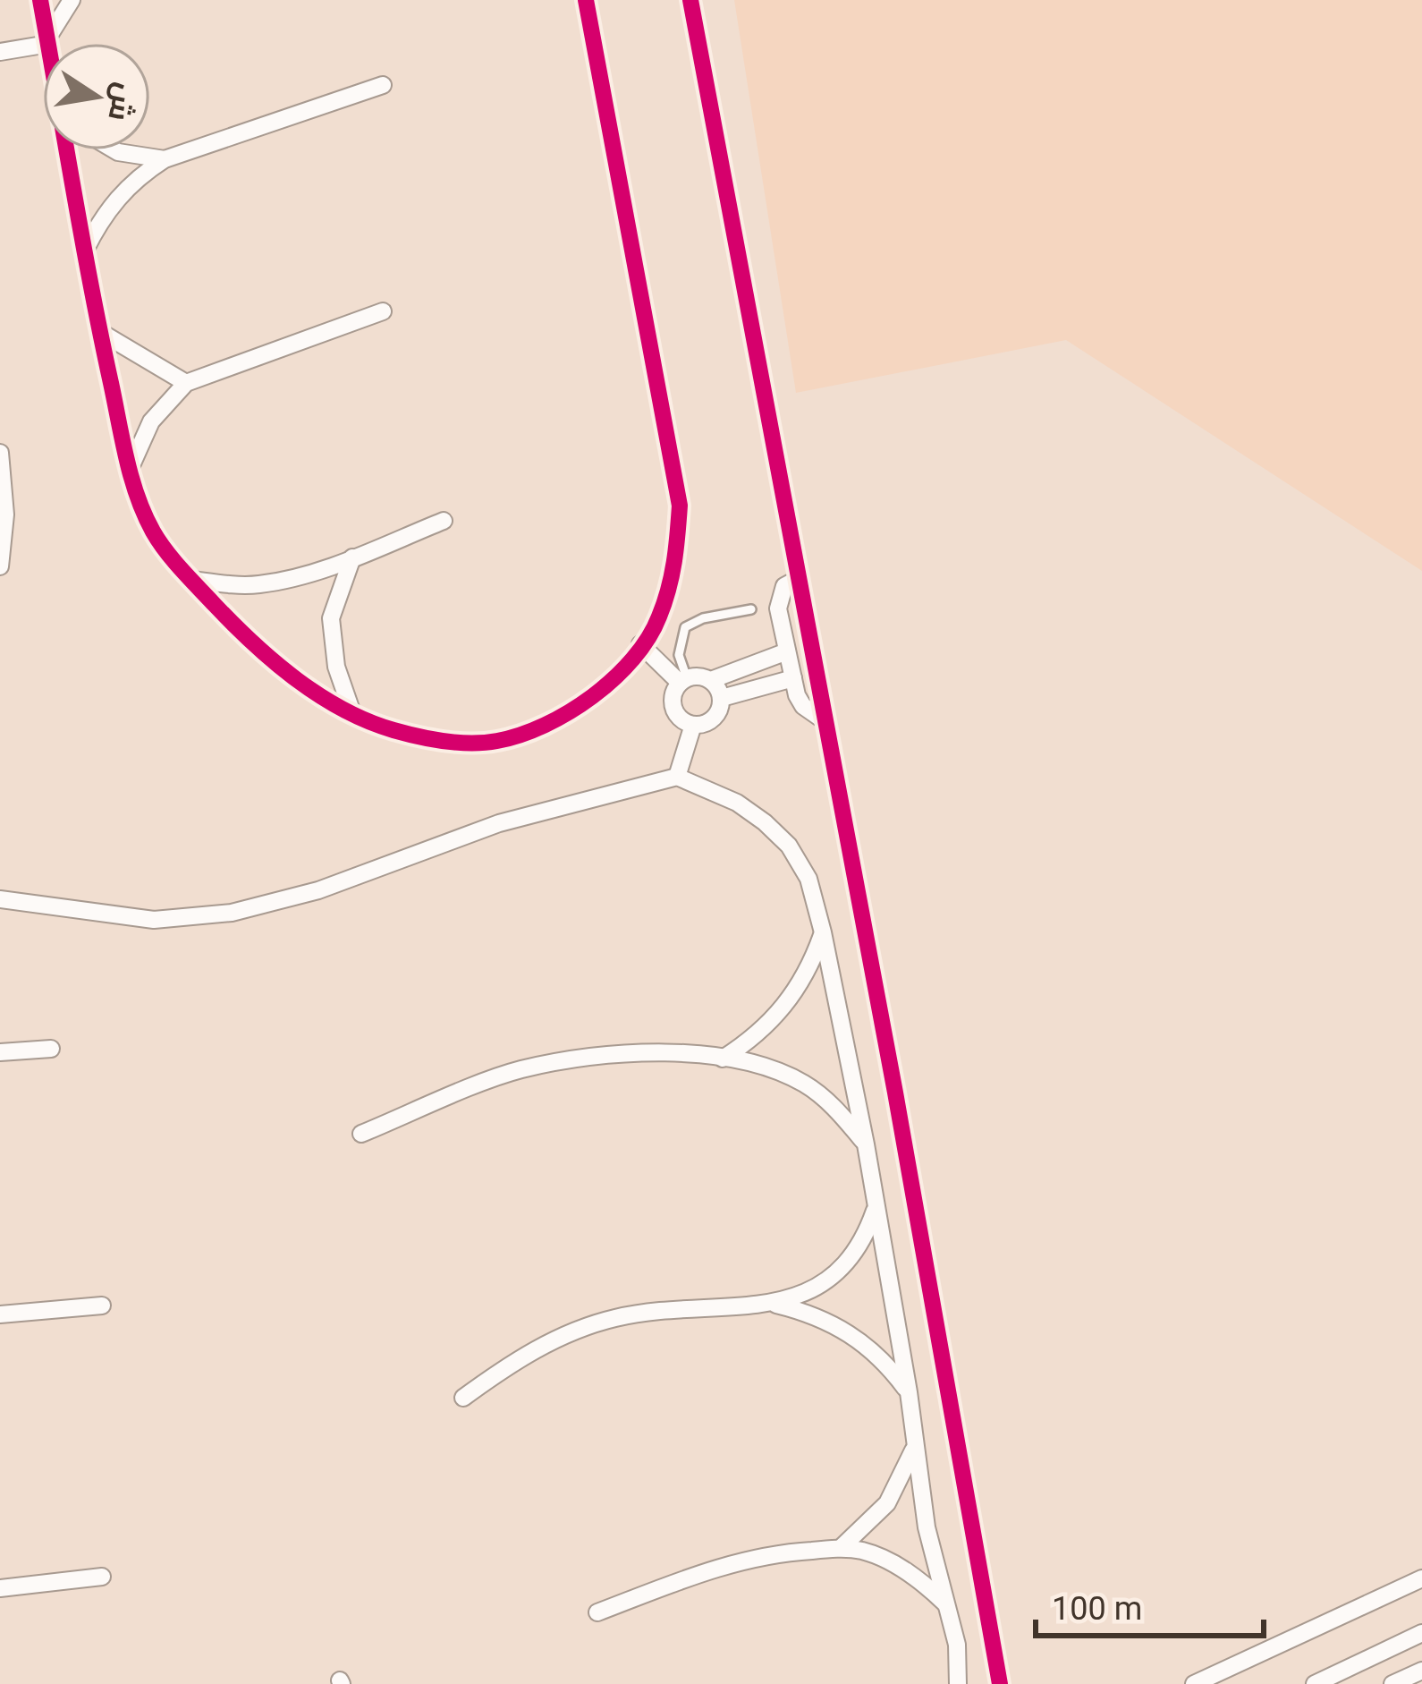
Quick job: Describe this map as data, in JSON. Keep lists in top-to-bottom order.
{
  "scale_bar": "100 m",
  "north": "right"
}
